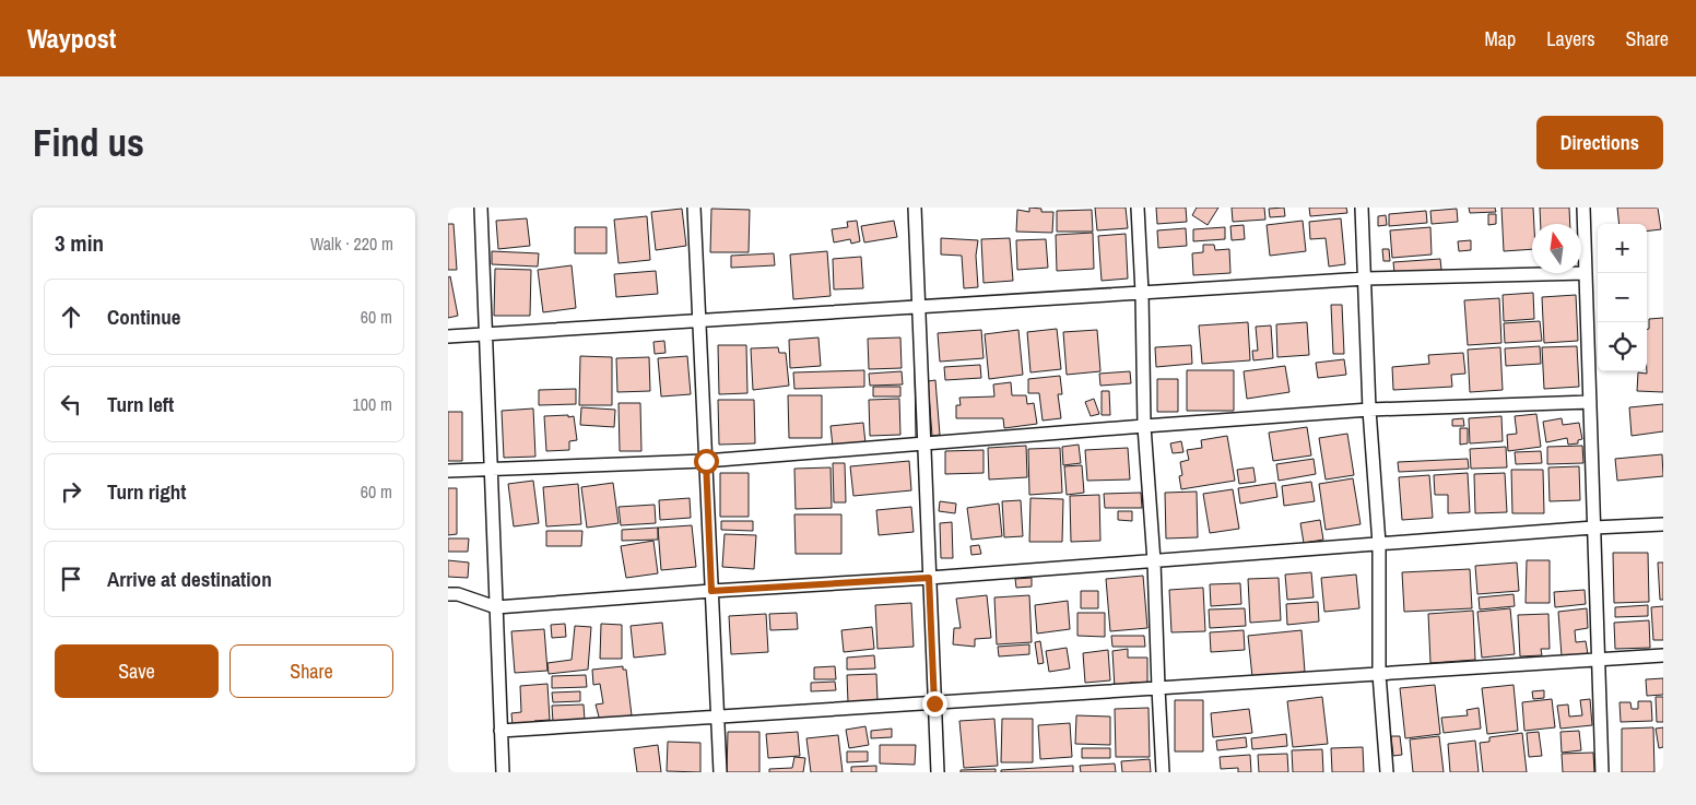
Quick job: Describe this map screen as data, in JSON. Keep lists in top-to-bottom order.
{
  "north": "top",
  "page": {
    "header": "Waypost",
    "nav": ["Map", "Layers", "Share"],
    "buttons": [
      "Directions",
      ["Save", "Share"]
    ],
    "title": "Find us",
    "heading": ["3 min", "Walk · 220 m"],
    "map_buttons": ["+", "−"],
    "list": [
      ["Continue", "60 m"],
      ["Turn left", "100 m"],
      ["Turn right", "60 m"],
      "Arrive at destination"
    ]
  }
}
